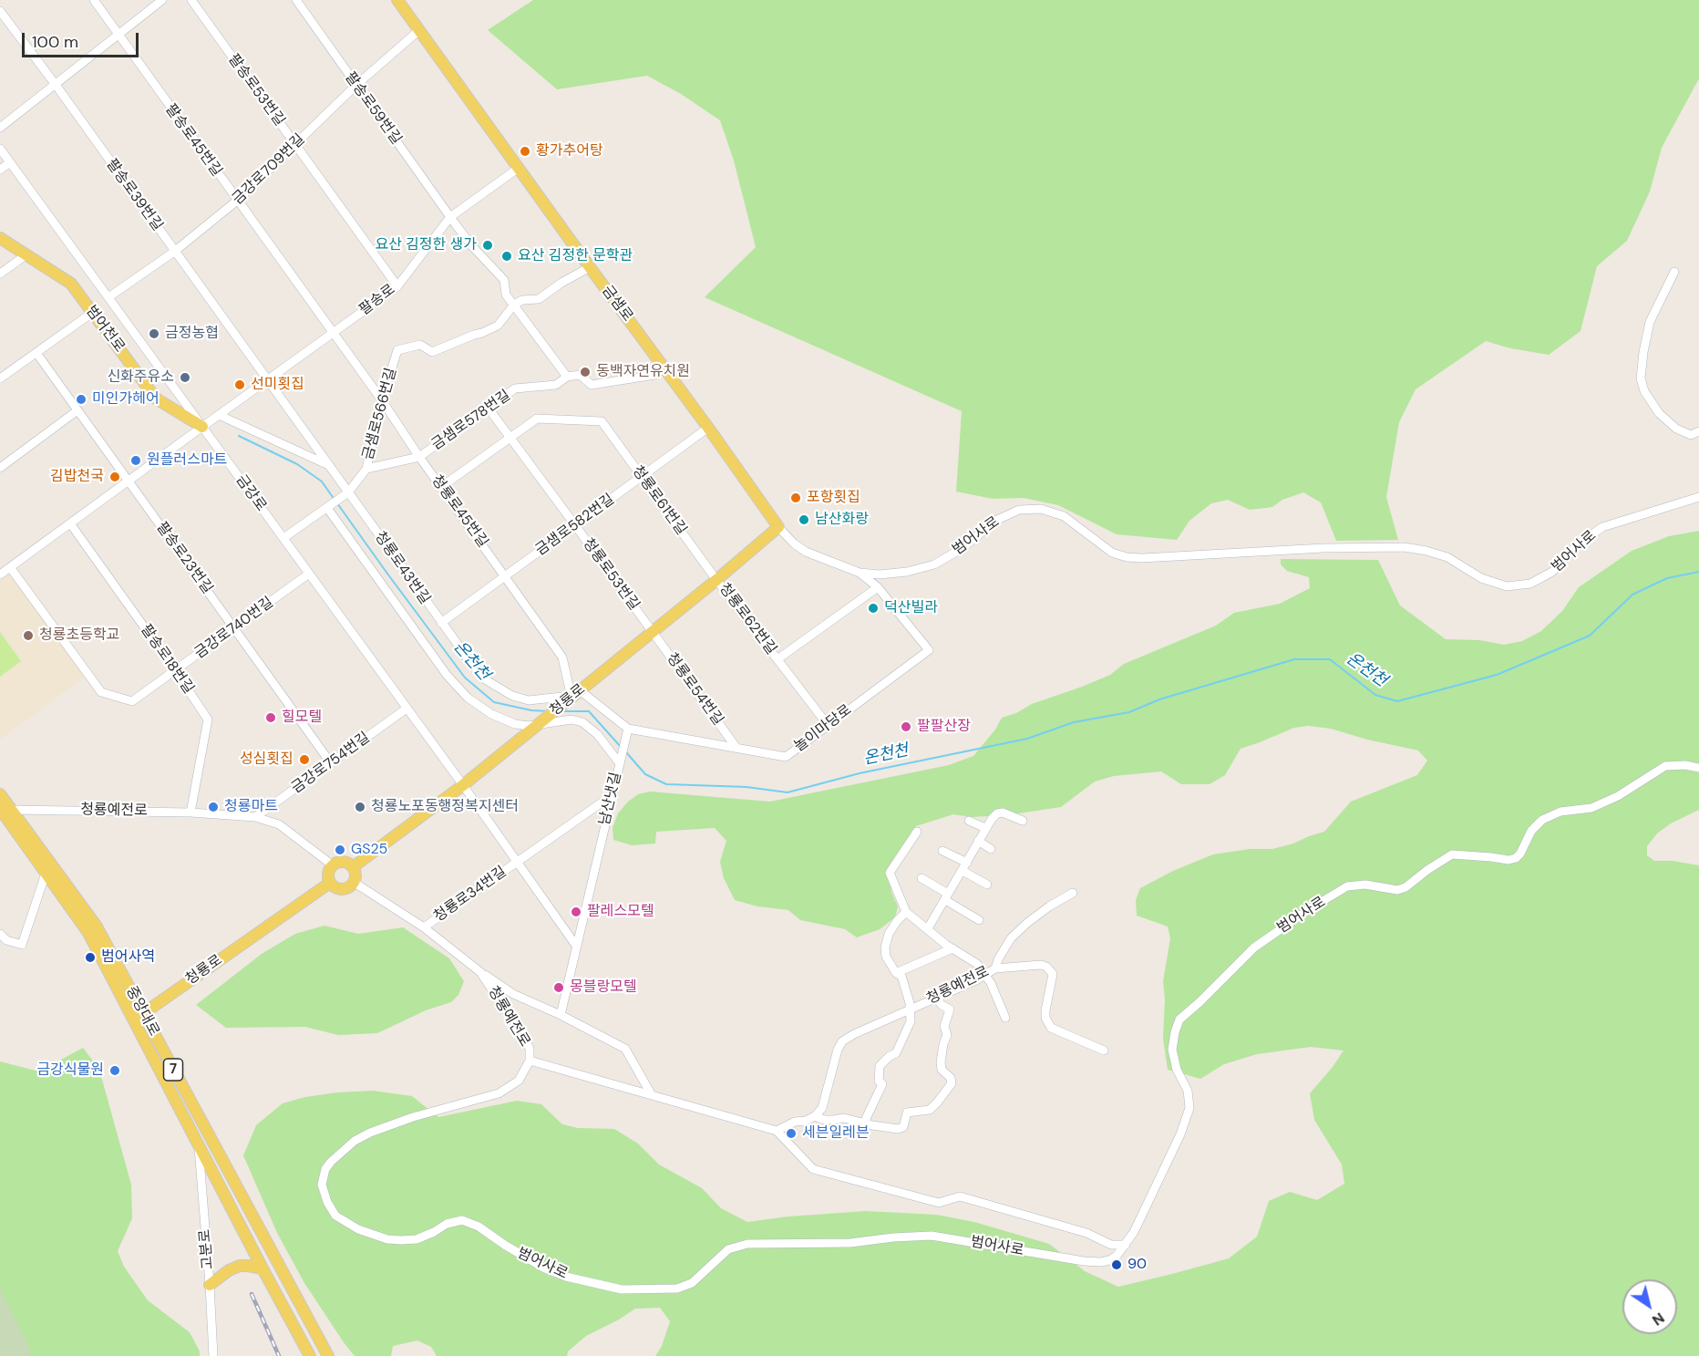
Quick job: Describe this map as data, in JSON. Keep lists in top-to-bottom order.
{
  "streets": {
    "main road": [
      "금샘로",
      "범어천로",
      "청룡로",
      "중앙대로",
      "7"
    ],
    "street": [
      "팔송로53번길",
      "팔송로59번길",
      "팔송로45번길",
      "금강로709번길",
      "팔송로39번길",
      "팔송로",
      "금샘로566번길",
      "금샘로578번길",
      "금강로",
      "청룡로61번길",
      "청룡로45번길",
      "금샘로582번길",
      "범어사로",
      "팔송로23번길",
      "청룡로43번길",
      "청룡로53번길",
      "청룡로62번길",
      "금강로740번길",
      "팔송로18번길",
      "청룡로54번길",
      "놀이마당로",
      "금강로754번길",
      "남산냇길",
      "청룡예전로",
      "청룡로34번길",
      "고분로"
    ]
  },
  "crossings": [
    ["팔송로53번길", "금강로709번길"],
    ["팔송로53번길", "팔송로"],
    ["팔송로59번길", "금강로709번길"],
    ["팔송로59번길", "팔송로"],
    ["팔송로59번길", "금샘로566번길"],
    ["팔송로59번길", "금샘로578번길"],
    ["팔송로45번길", "금강로709번길"],
    ["팔송로45번길", "팔송로"],
    ["팔송로45번길", "청룡로45번길"],
    ["금강로709번길", "팔송로39번길"],
    ["금강로709번길", "금샘로"],
    ["금강로709번길", "금강로"],
    ["팔송로39번길", "팔송로"],
    ["팔송로39번길", "청룡로43번길"],
    ["팔송로", "금샘로"],
    ["팔송로", "범어천로"],
    ["팔송로", "금강로"],
    ["팔송로", "청룡로45번길"],
    ["팔송로", "팔송로23번길"],
    ["팔송로", "청룡로43번길"],
    ["팔송로", "금강로740번길"],
    ["팔송로", "팔송로18번길"],
    ["금샘로", "금샘로582번길"],
    ["금샘로", "범어사로"],
    ["금샘로", "청룡로"],
    ["범어천로", "금강로"],
    ["금샘로566번길", "금샘로578번길"],
    ["금샘로566번길", "청룡로45번길"],
    ["금샘로578번길", "청룡로45번길"],
    ["금샘로578번길", "청룡로53번길"],
    ["금강로", "금강로740번길"],
    ["금강로", "청룡로"],
    ["금강로", "금강로754번길"],
    ["금강로", "청룡로34번길"],
    ["청룡로61번길", "금샘로582번길"],
    ["청룡로61번길", "청룡로53번길"],
    ["청룡로61번길", "청룡로62번길"],
    ["청룡로61번길", "청룡로"],
    ["청룡로45번길", "금샘로582번길"],
    ["청룡로45번길", "청룡로43번길"],
    ["청룡로45번길", "청룡로"],
    ["청룡로45번길", "놀이마당로"],
    ["금샘로582번길", "청룡로43번길"],
    ["금샘로582번길", "청룡로53번길"],
    ["범어사로", "청룡로"],
    ["범어사로", "놀이마당로"],
    ["범어사로", "청룡예전로"],
    ["팔송로23번길", "금강로740번길"],
    ["팔송로23번길", "금강로754번길"],
    ["청룡로43번길", "청룡로"],
    ["청룡로43번길", "놀이마당로"],
    ["청룡로53번길", "청룡로54번길"],
    ["청룡로53번길", "청룡로"],
    ["청룡로62번길", "청룡로"],
    ["청룡로62번길", "놀이마당로"],
    ["금강로740번길", "팔송로18번길"],
    ["팔송로18번길", "청룡예전로"],
    ["청룡로54번길", "청룡로"],
    ["청룡로54번길", "놀이마당로"],
    ["청룡로", "놀이마당로"],
    ["청룡로", "남산냇길"],
    ["청룡로", "청룡예전로"],
    ["청룡로", "청룡로34번길"],
    ["청룡로", "중앙대로"],
    ["금강로754번길", "청룡예전로"],
    ["남산냇길", "청룡로34번길"],
    ["청룡예전로", "청룡로34번길"],
    ["청룡예전로", "중앙대로"],
    ["중앙대로", "고분로"]
  ],
  "water": ["온천천"],
  "places": [
    "황가추어탕",
    "요산 김정한 생가",
    "요산 김정한 문학관",
    "금정농협",
    "동백자연유치원",
    "신화주유소",
    "선미횟집",
    "미인가헤어",
    "원플러스마트",
    "김밥천국",
    "포항횟집",
    "남산화랑",
    "덕산빌라",
    "청룡초등학교",
    "힐모텔",
    "팔팔산장",
    "성심횟집",
    "청룡마트",
    "청룡노포동행정복지센터",
    "GS25",
    "팔레스모텔",
    "범어사역",
    "몽블랑모텔",
    "금강식물원",
    "세븐일레븐",
    "90"
  ],
  "scale_bar": "100 m",
  "north": "bottom right"
}
